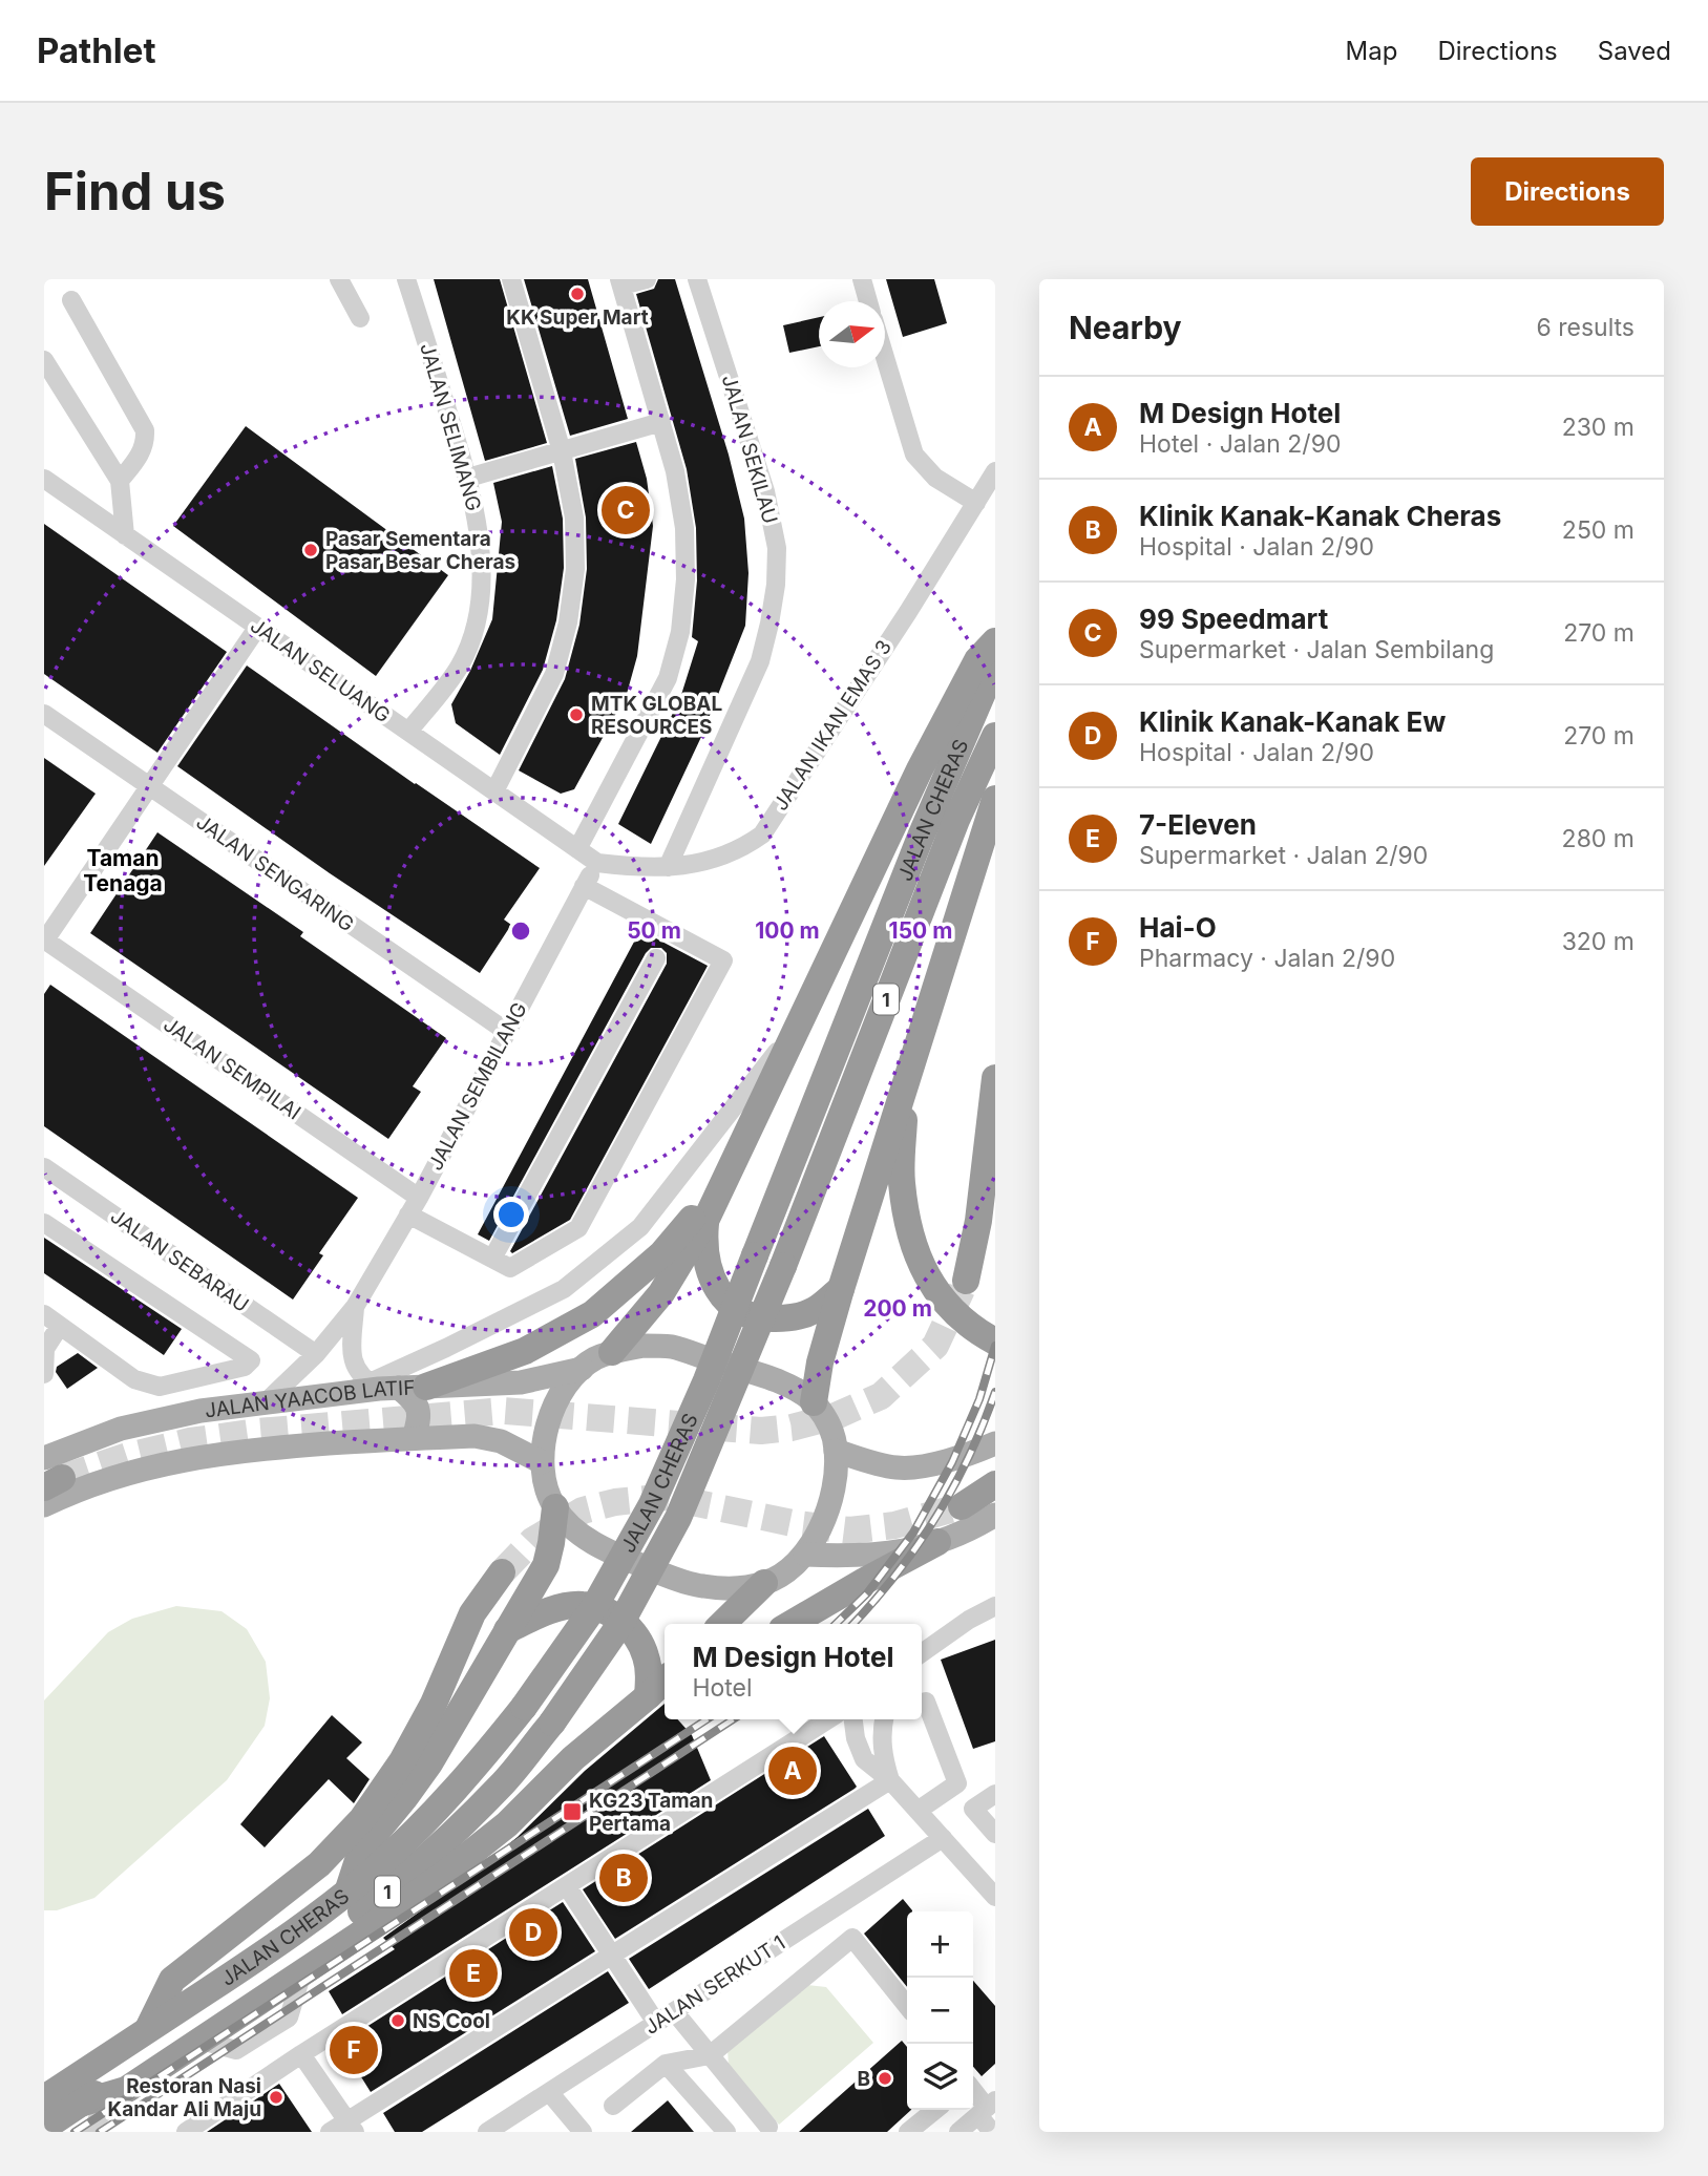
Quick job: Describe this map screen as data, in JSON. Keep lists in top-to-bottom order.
{
  "streets": {
    "highway": ["JALAN CHERAS", "1"],
    "main road": ["JALAN YAACOB LATIF"],
    "street": [
      "JALAN SELIMANG",
      "JALAN SEKILAU",
      "JALAN SELUANG",
      "JALAN IKAN EMAS 3",
      "JALAN SENGARING",
      "JALAN SEMPILAI",
      "JALAN SEMBILANG",
      "JALAN SEBARAU",
      "JALAN SERKUT 1"
    ]
  },
  "crossings": [
    ["JALAN SELIMANG", "JALAN SELUANG"],
    ["JALAN SEKILAU", "JALAN IKAN EMAS 3"],
    ["JALAN SELUANG", "JALAN IKAN EMAS 3"],
    ["JALAN SELUANG", "JALAN SEMBILANG"],
    ["JALAN IKAN EMAS 3", "JALAN SEMBILANG"],
    ["JALAN SENGARING", "JALAN SEMBILANG"],
    ["JALAN SEMPILAI", "JALAN SEMBILANG"],
    ["JALAN SEMBILANG", "JALAN SEBARAU"],
    ["JALAN SEMBILANG", "JALAN YAACOB LATIF"]
  ],
  "districts": ["Taman Tenaga"],
  "places": {
    "other": [
      "KK Super Mart",
      "Pasar Sementara Pasar Besar Cheras",
      "MTK GLOBAL RESOURCES",
      "NS Cool",
      "B",
      "Restoran Nasi Kandar Ali Maju"
    ],
    "transit": ["KG23 Taman Pertama"]
  },
  "north": "right",
  "page": {
    "header": "Pathlet",
    "nav": ["Map", "Directions", "Saved"],
    "buttons": "Directions",
    "title": "Find us",
    "heading": ["Nearby", "6 results"],
    "list": [
      {
        "mark": "A",
        "name": "M Design Hotel",
        "note": "Hotel · Jalan 2/90",
        "value": "230 m"
      },
      {
        "mark": "B",
        "name": "Klinik Kanak-Kanak Cheras",
        "note": "Hospital · Jalan 2/90",
        "value": "250 m"
      },
      {
        "mark": "C",
        "name": "99 Speedmart",
        "note": "Supermarket · Jalan Sembilang",
        "value": "270 m"
      },
      {
        "mark": "D",
        "name": "Klinik Kanak-Kanak Ew",
        "note": "Hospital · Jalan 2/90",
        "value": "270 m"
      },
      {
        "mark": "E",
        "name": "7-Eleven",
        "note": "Supermarket · Jalan 2/90",
        "value": "280 m"
      },
      {
        "mark": "F",
        "name": "Hai-O",
        "note": "Pharmacy · Jalan 2/90",
        "value": "320 m"
      }
    ],
    "pins": [
      "C",
      "A",
      "B",
      "D",
      "E",
      "F"
    ],
    "popup": ["M Design Hotel", "Hotel"],
    "map_buttons": ["+", "−"]
  },
  "rings": [
    "50 m",
    "100 m",
    "150 m",
    "200 m"
  ]
}
